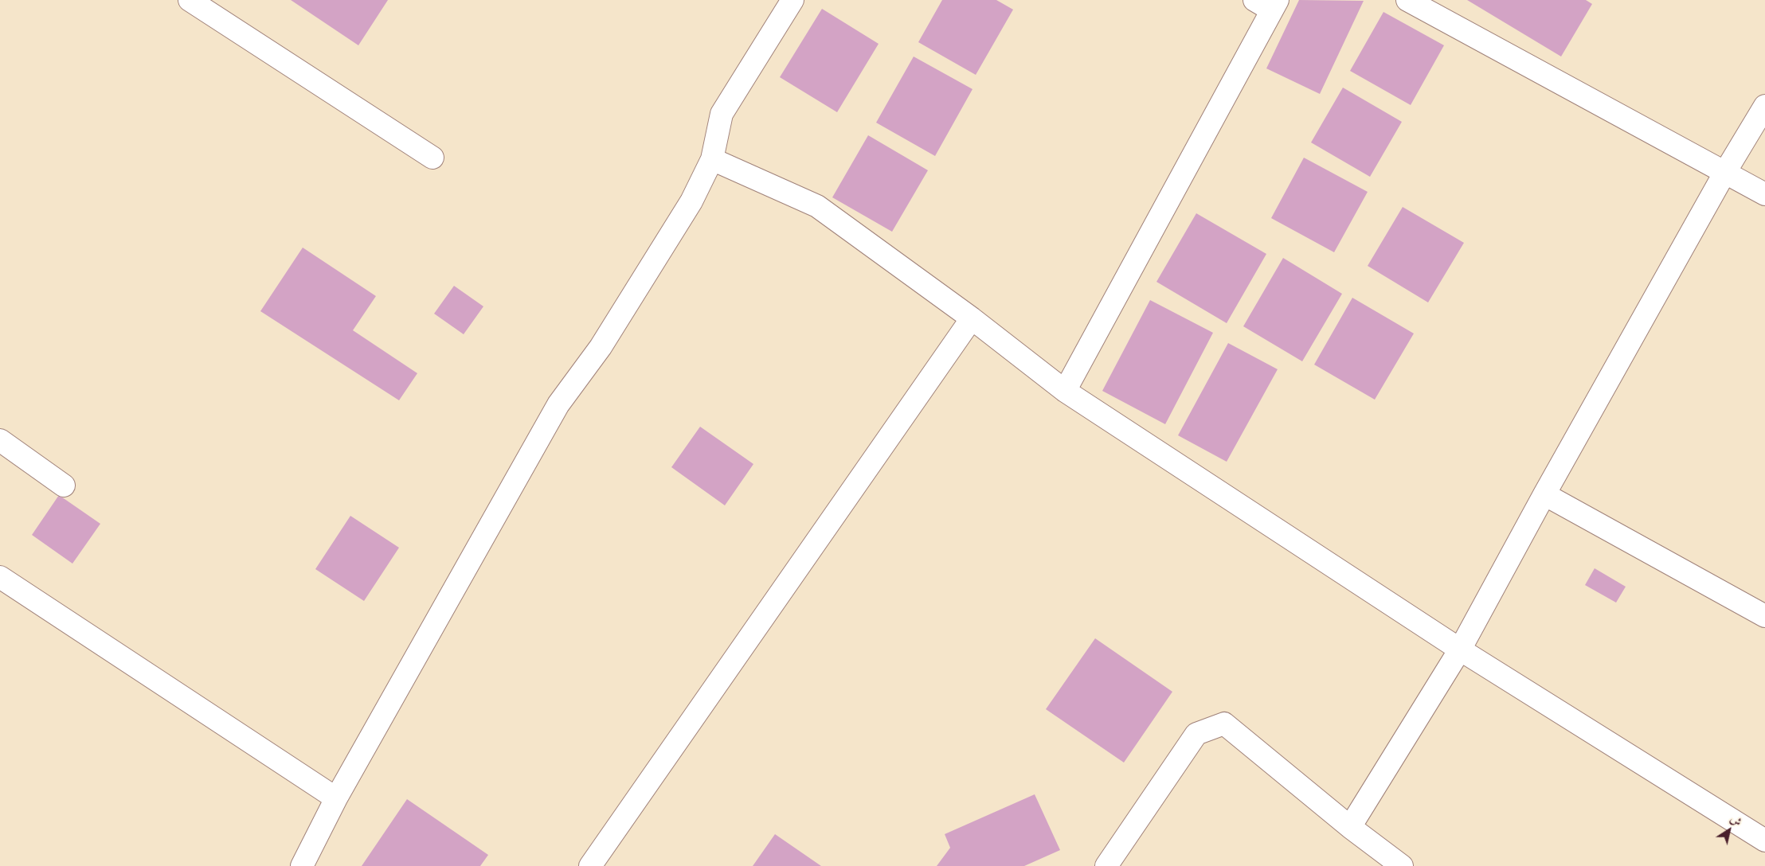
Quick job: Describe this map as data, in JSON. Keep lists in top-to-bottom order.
{
  "north": "top right"
}
